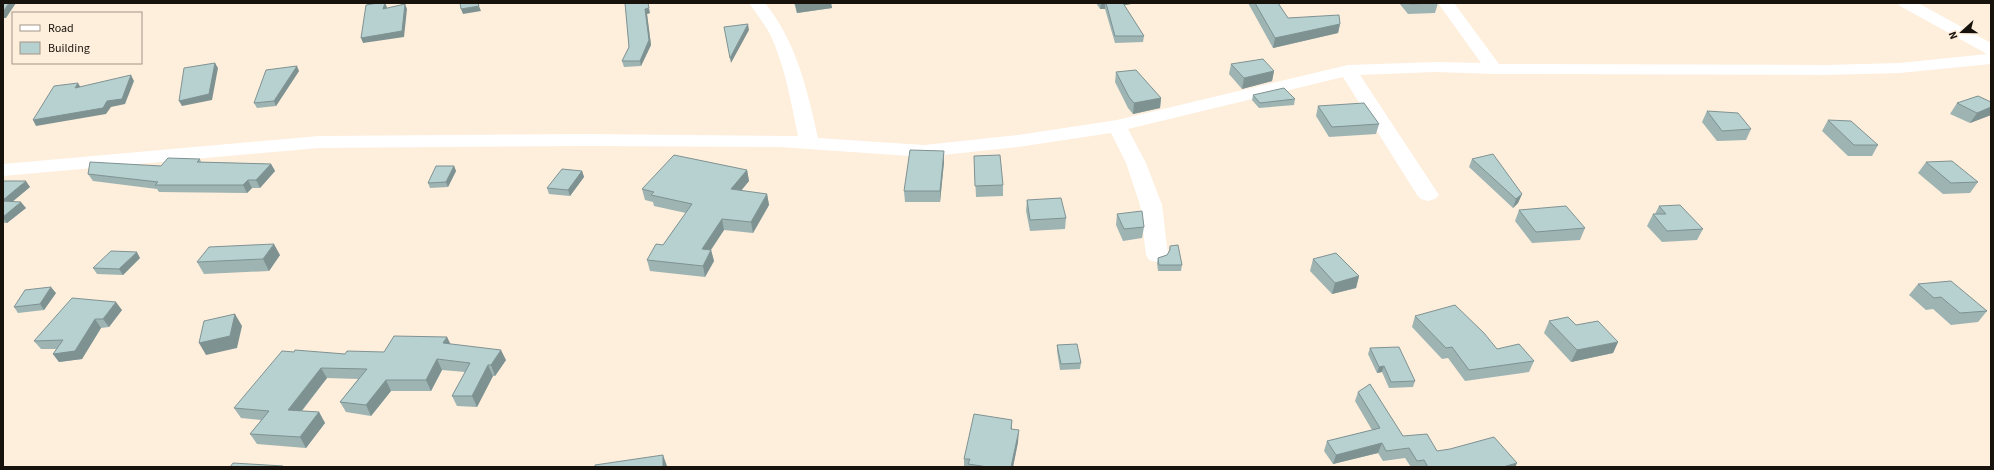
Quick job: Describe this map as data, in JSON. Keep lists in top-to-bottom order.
{
  "legend": ["Road", "Building"],
  "north": "left"
}
